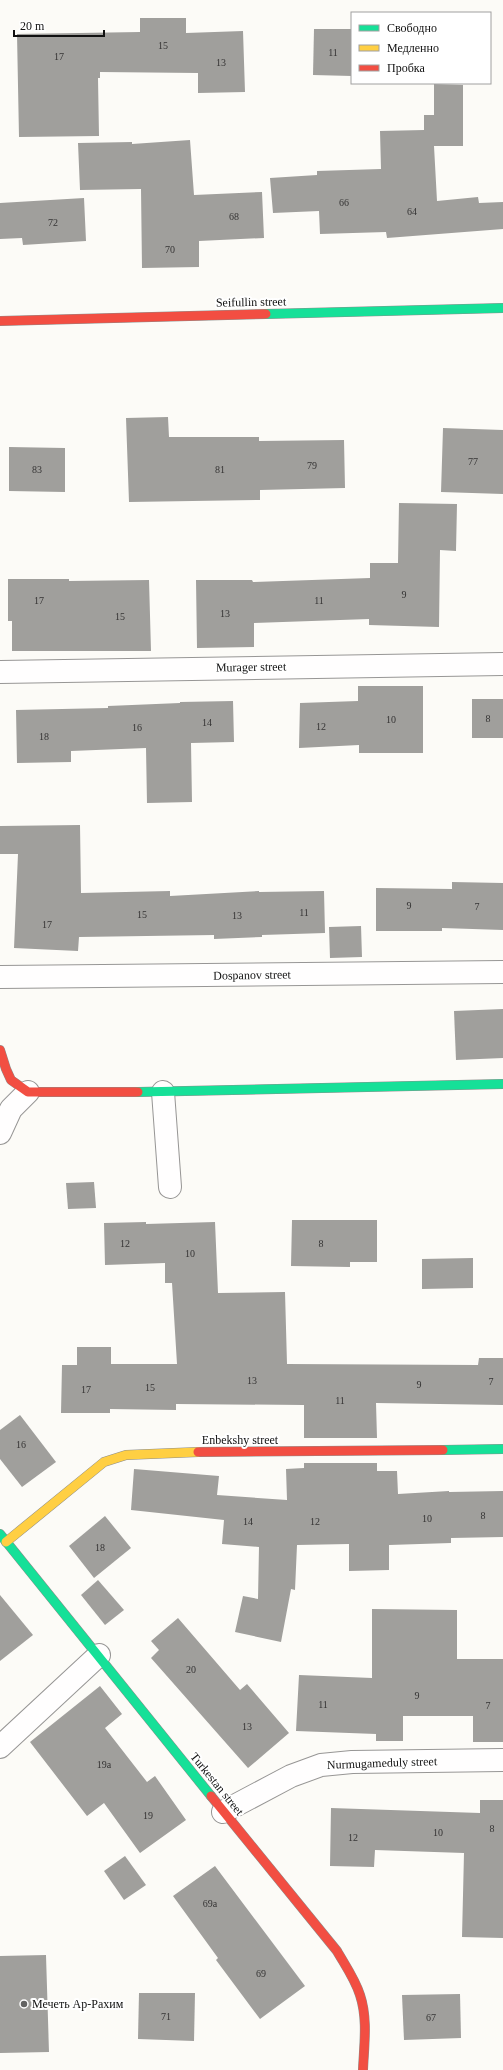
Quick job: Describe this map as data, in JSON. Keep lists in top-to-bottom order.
{
  "streets": {
    "street": [
      "Seifullin street",
      "Murager street",
      "Dospanov street",
      "Enbekshy street",
      "Nurmugameduly street",
      "Turkestan street"
    ]
  },
  "crossings": [
    ["Enbekshy street", "Turkestan street"],
    ["Nurmugameduly street", "Turkestan street"]
  ],
  "places": ["Мечеть Ар-Рахим"],
  "house_numbers": [
    "15",
    "11",
    "17",
    "13",
    "66",
    "64",
    "68",
    "72",
    "70",
    "77",
    "79",
    "83",
    "81",
    "9",
    "17",
    "11",
    "13",
    "15",
    "8",
    "10",
    "14",
    "12",
    "16",
    "18",
    "9",
    "7",
    "11",
    "15",
    "13",
    "17",
    "12",
    "8",
    "10",
    "13",
    "7",
    "9",
    "15",
    "17",
    "11",
    "16",
    "8",
    "10",
    "14",
    "12",
    "18",
    "20",
    "9",
    "11",
    "7",
    "13",
    "19а",
    "19",
    "8",
    "10",
    "12",
    "69а",
    "69",
    "71",
    "67"
  ],
  "legend": ["Свободно", "Медленно", "Пробка"],
  "scale_bar": "20 m"
}
